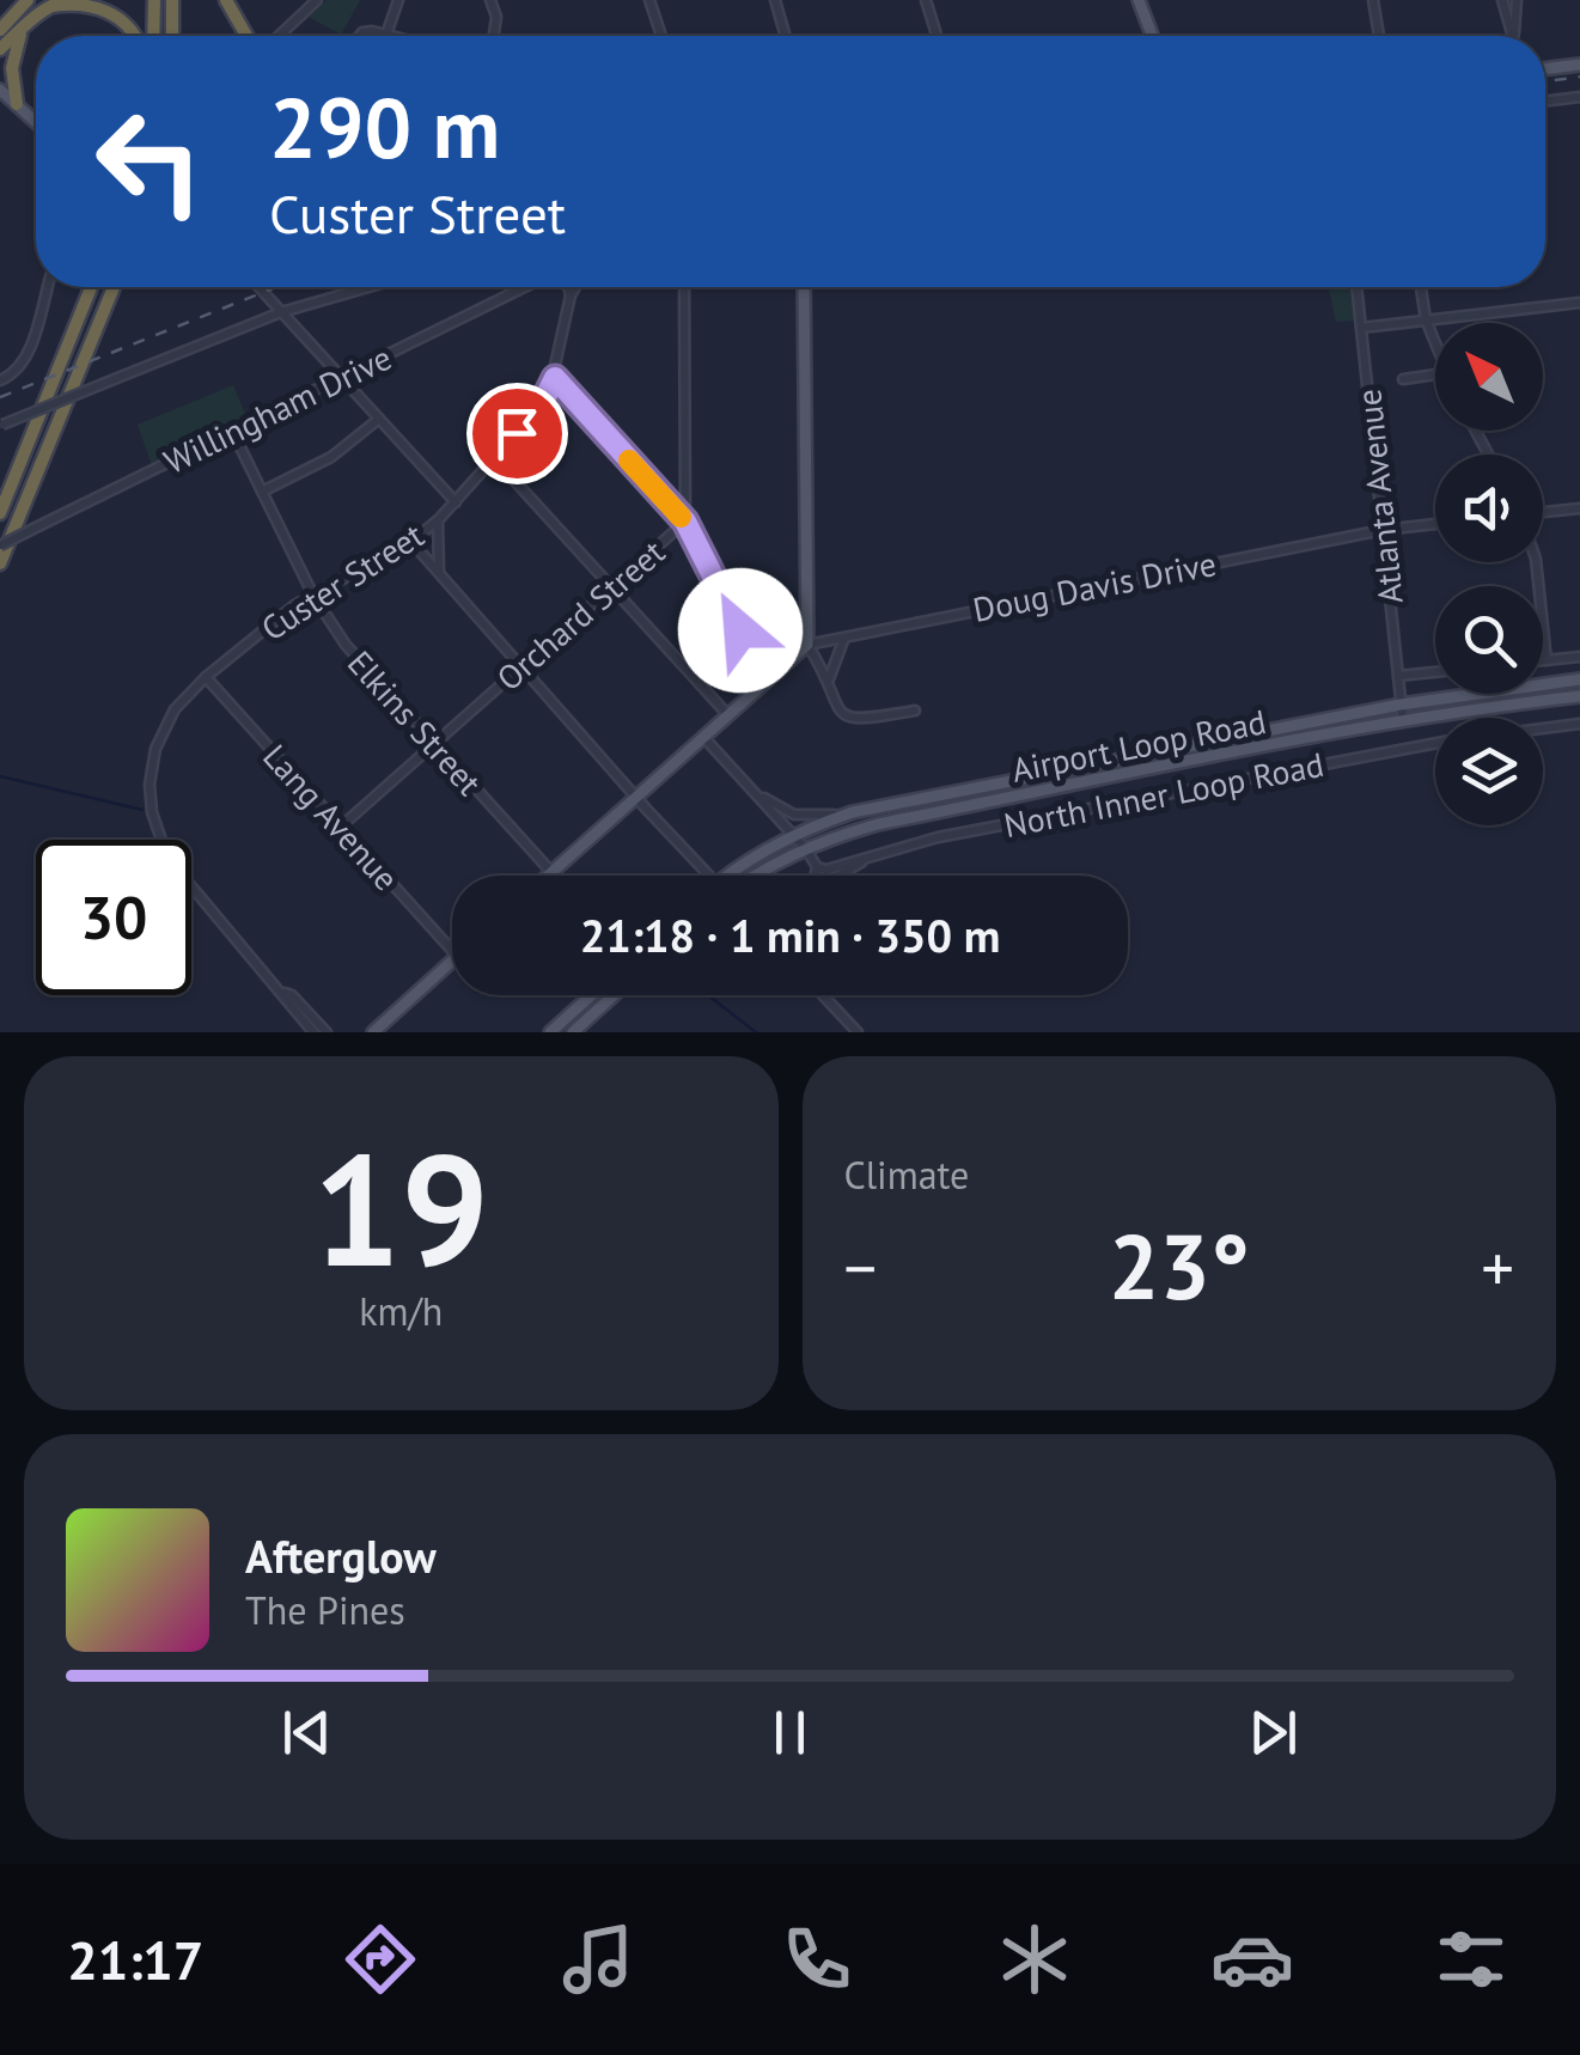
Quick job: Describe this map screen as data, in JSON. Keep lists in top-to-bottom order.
{
  "streets": {
    "main road": ["Airport Loop Road"],
    "street": [
      "Willingham Drive",
      "Atlanta Avenue",
      "Custer Street",
      "Doug Davis Drive",
      "Orchard Street",
      "Elkins Street",
      "North Inner Loop Road",
      "Lang Avenue"
    ]
  },
  "crossings": [
    ["Willingham Drive", "Elkins Street"],
    ["Atlanta Avenue", "Doug Davis Drive"],
    ["Atlanta Avenue", "Airport Loop Road"],
    ["Custer Street", "Elkins Street"],
    ["Custer Street", "Lang Avenue"],
    ["Orchard Street", "Elkins Street"],
    ["Orchard Street", "Lang Avenue"]
  ],
  "north": "top left",
  "page": {
    "turn": ["290 m", "Custer Street"],
    "limit": "30",
    "trip": "21:18 · 1 min · 350 m",
    "tile": [
      ["19", "km/h"],
      "Climate"
    ],
    "heat": ["−", "23°", "+"],
    "song": ["Afterglow", "The Pines"],
    "tabs": "21:17"
  }
}
